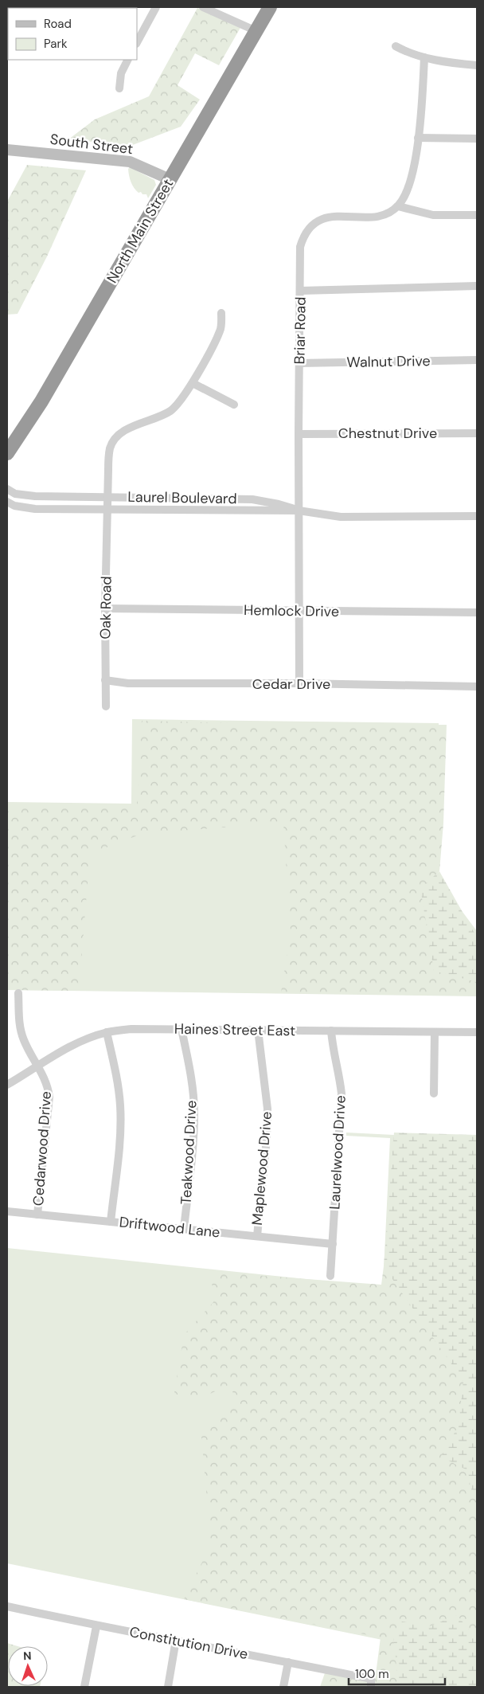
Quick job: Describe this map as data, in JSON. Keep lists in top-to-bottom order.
{
  "streets": {
    "highway": ["North Main Street"],
    "street": [
      "South Street",
      "Briar Road",
      "Walnut Drive",
      "Chestnut Drive",
      "Laurel Boulevard",
      "Oak Road",
      "Hemlock Drive",
      "Cedar Drive",
      "Haines Street East",
      "Cedarwood Drive",
      "Teakwood Drive",
      "Laurelwood Drive",
      "Maplewood Drive",
      "Driftwood Lane",
      "Constitution Drive"
    ]
  },
  "crossings": [
    ["South Street", "North Main Street"],
    ["Briar Road", "Walnut Drive"],
    ["Briar Road", "Chestnut Drive"],
    ["Briar Road", "Laurel Boulevard"],
    ["Briar Road", "Hemlock Drive"],
    ["Briar Road", "Cedar Drive"],
    ["Laurel Boulevard", "Oak Road"],
    ["Oak Road", "Hemlock Drive"],
    ["Oak Road", "Cedar Drive"],
    ["Haines Street East", "Cedarwood Drive"],
    ["Haines Street East", "Teakwood Drive"],
    ["Haines Street East", "Laurelwood Drive"],
    ["Haines Street East", "Maplewood Drive"],
    ["Cedarwood Drive", "Driftwood Lane"],
    ["Teakwood Drive", "Driftwood Lane"],
    ["Laurelwood Drive", "Driftwood Lane"],
    ["Maplewood Drive", "Driftwood Lane"]
  ],
  "legend": ["Road", "Park"],
  "scale_bar": "100 m",
  "north": "top"
}
